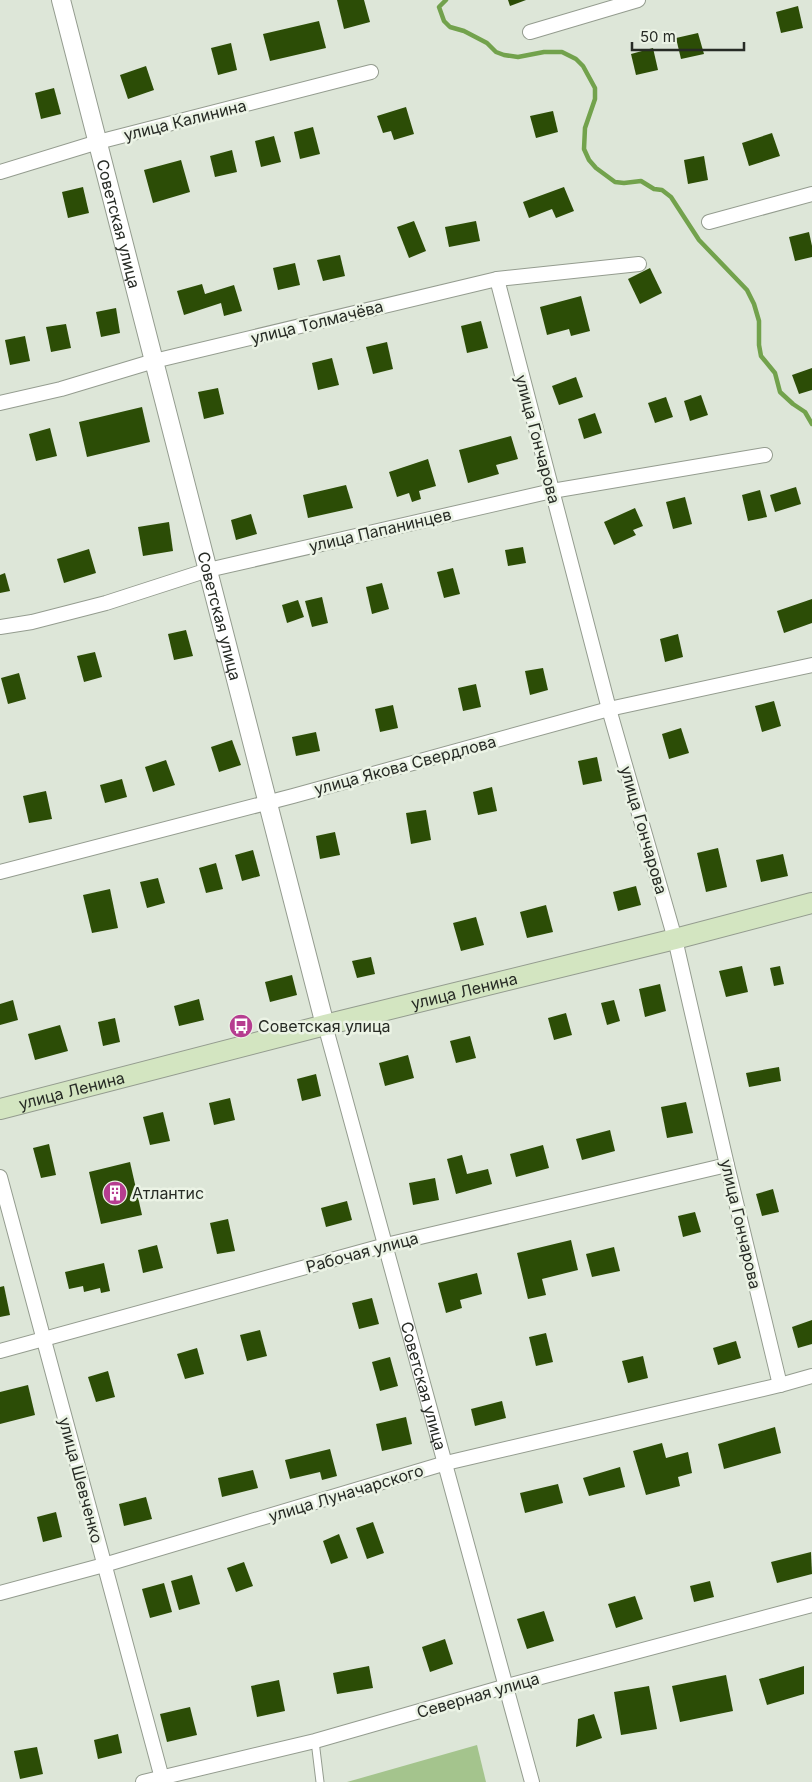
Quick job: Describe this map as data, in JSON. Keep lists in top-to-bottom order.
{
  "streets": {
    "main road": ["улица Ленина"],
    "street": [
      "улица Калинина",
      "Советская улица",
      "улица Толмачёва",
      "улица Гончарова",
      "улица Папанинцев",
      "улица Якова Свердлова",
      "Рабочая улица",
      "улица Шевченко",
      "улица Луначарского",
      "Северная улица"
    ]
  },
  "crossings": [
    ["улица Калинина", "Советская улица"],
    ["Советская улица", "улица Толмачёва"],
    ["Советская улица", "улица Папанинцев"],
    ["Советская улица", "улица Якова Свердлова"],
    ["Советская улица", "улица Ленина"],
    ["Советская улица", "Рабочая улица"],
    ["Советская улица", "улица Луначарского"],
    ["Советская улица", "Северная улица"],
    ["улица Толмачёва", "улица Гончарова"],
    ["улица Гончарова", "улица Папанинцев"],
    ["улица Гончарова", "улица Якова Свердлова"],
    ["улица Гончарова", "улица Ленина"],
    ["улица Гончарова", "Рабочая улица"],
    ["улица Гончарова", "улица Луначарского"],
    ["Рабочая улица", "улица Шевченко"],
    ["улица Шевченко", "улица Луначарского"],
    ["улица Шевченко", "Северная улица"]
  ],
  "places": {
    "bus stop": ["Советская улица"],
    "building": ["Атлантис"]
  },
  "scale_bar": "50 m"
}
